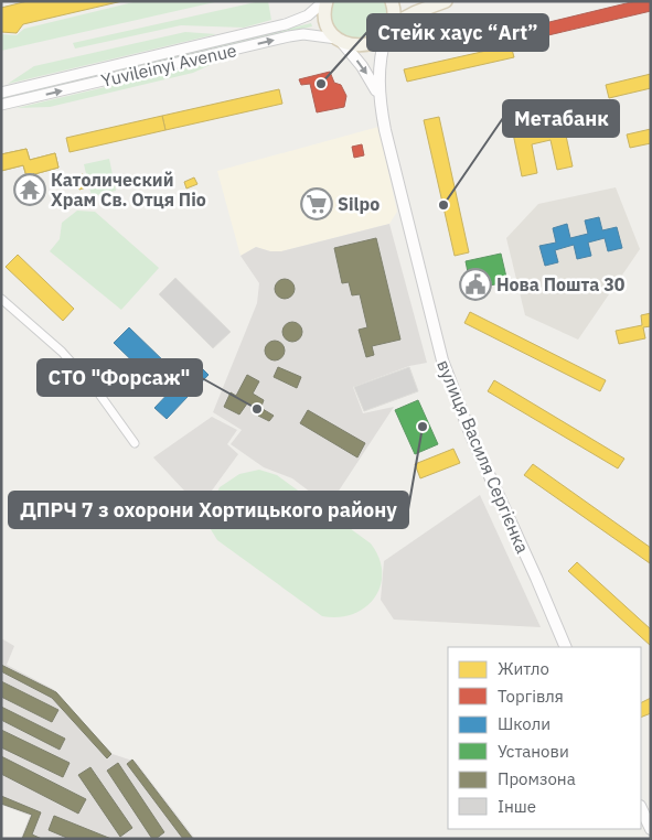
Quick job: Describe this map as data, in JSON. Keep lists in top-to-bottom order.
{
  "streets": {
    "main road": ["вулиця Василя Сергієнка"],
    "street": ["Yuvileinyi Avenue"]
  },
  "crossings": [
    ["Yuvileinyi Avenue", "вулиця Василя Сергієнка"]
  ],
  "places": {
    "other": [
      "Стейк хаус “Art”",
      "Метабанк",
      "СТО \"Форсаж\"",
      "ДПРЧ 7 з охорони Хортицького району"
    ],
    "temple": ["Католический Храм Св. Отця Піо"],
    "supermarket": ["Silpo"],
    "public building": ["Нова Пошта 30"]
  },
  "legend": [
    "Житло",
    "Торгівля",
    "Школи",
    "Установи",
    "Промзона",
    "Інше"
  ]
}
